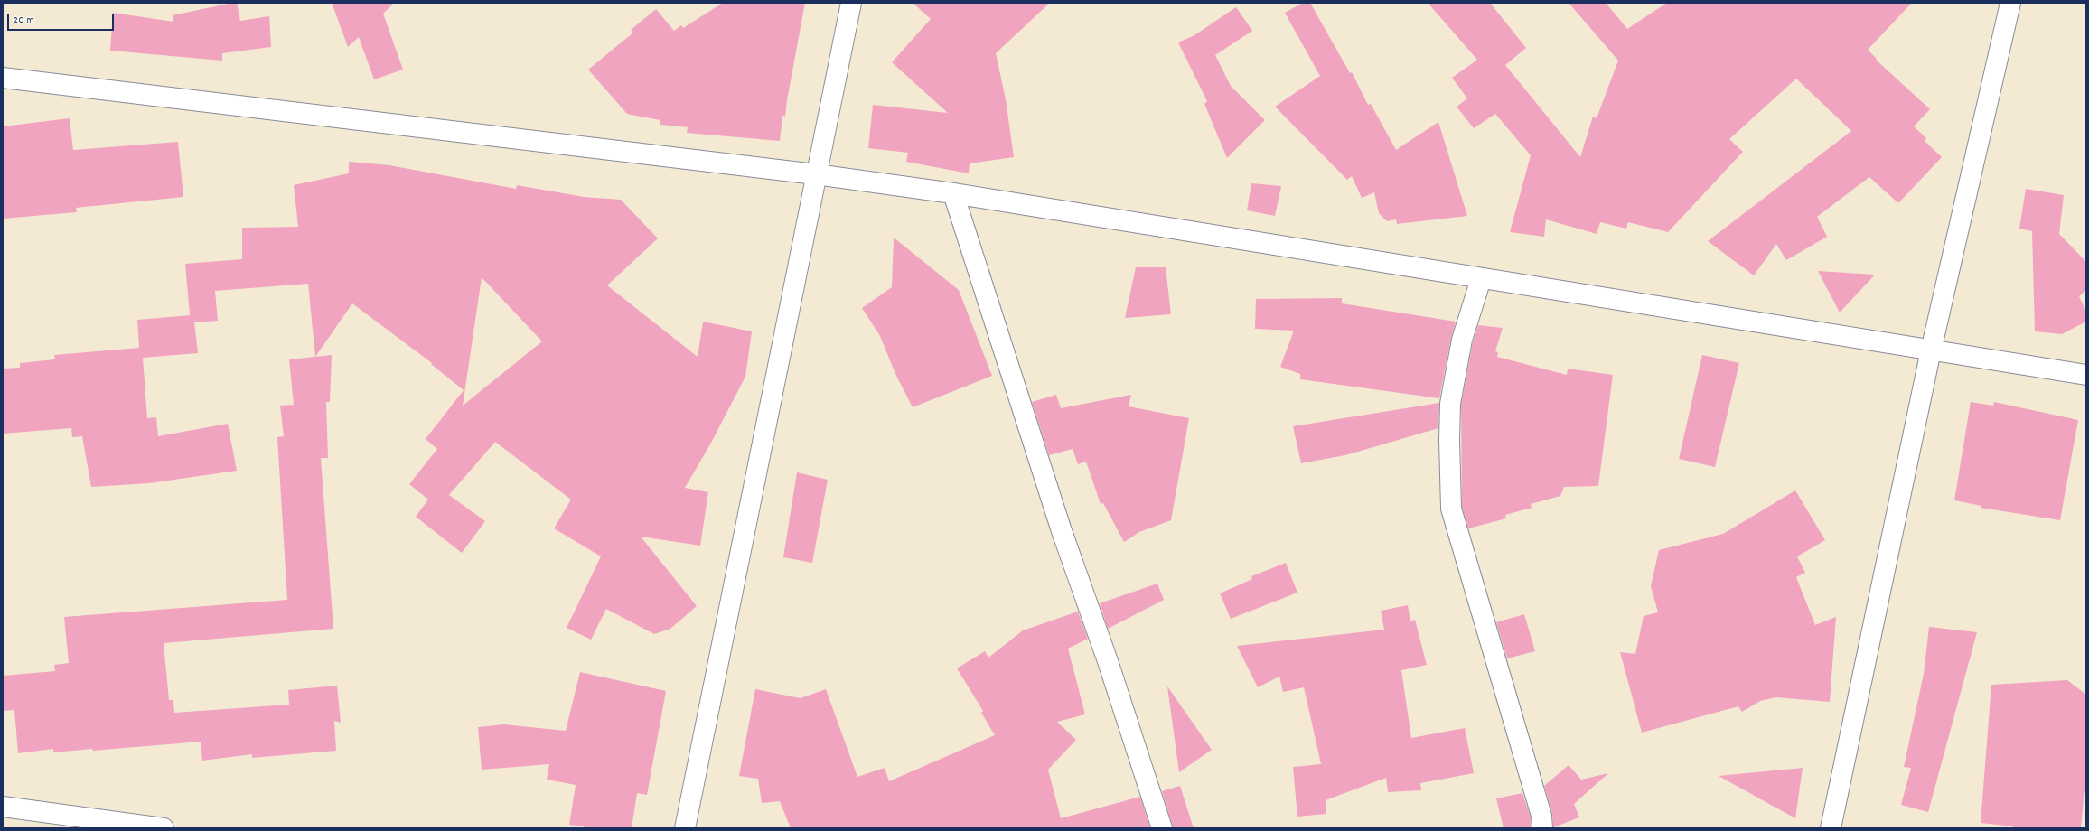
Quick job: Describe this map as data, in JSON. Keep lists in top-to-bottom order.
{
  "scale_bar": "20 m"
}
